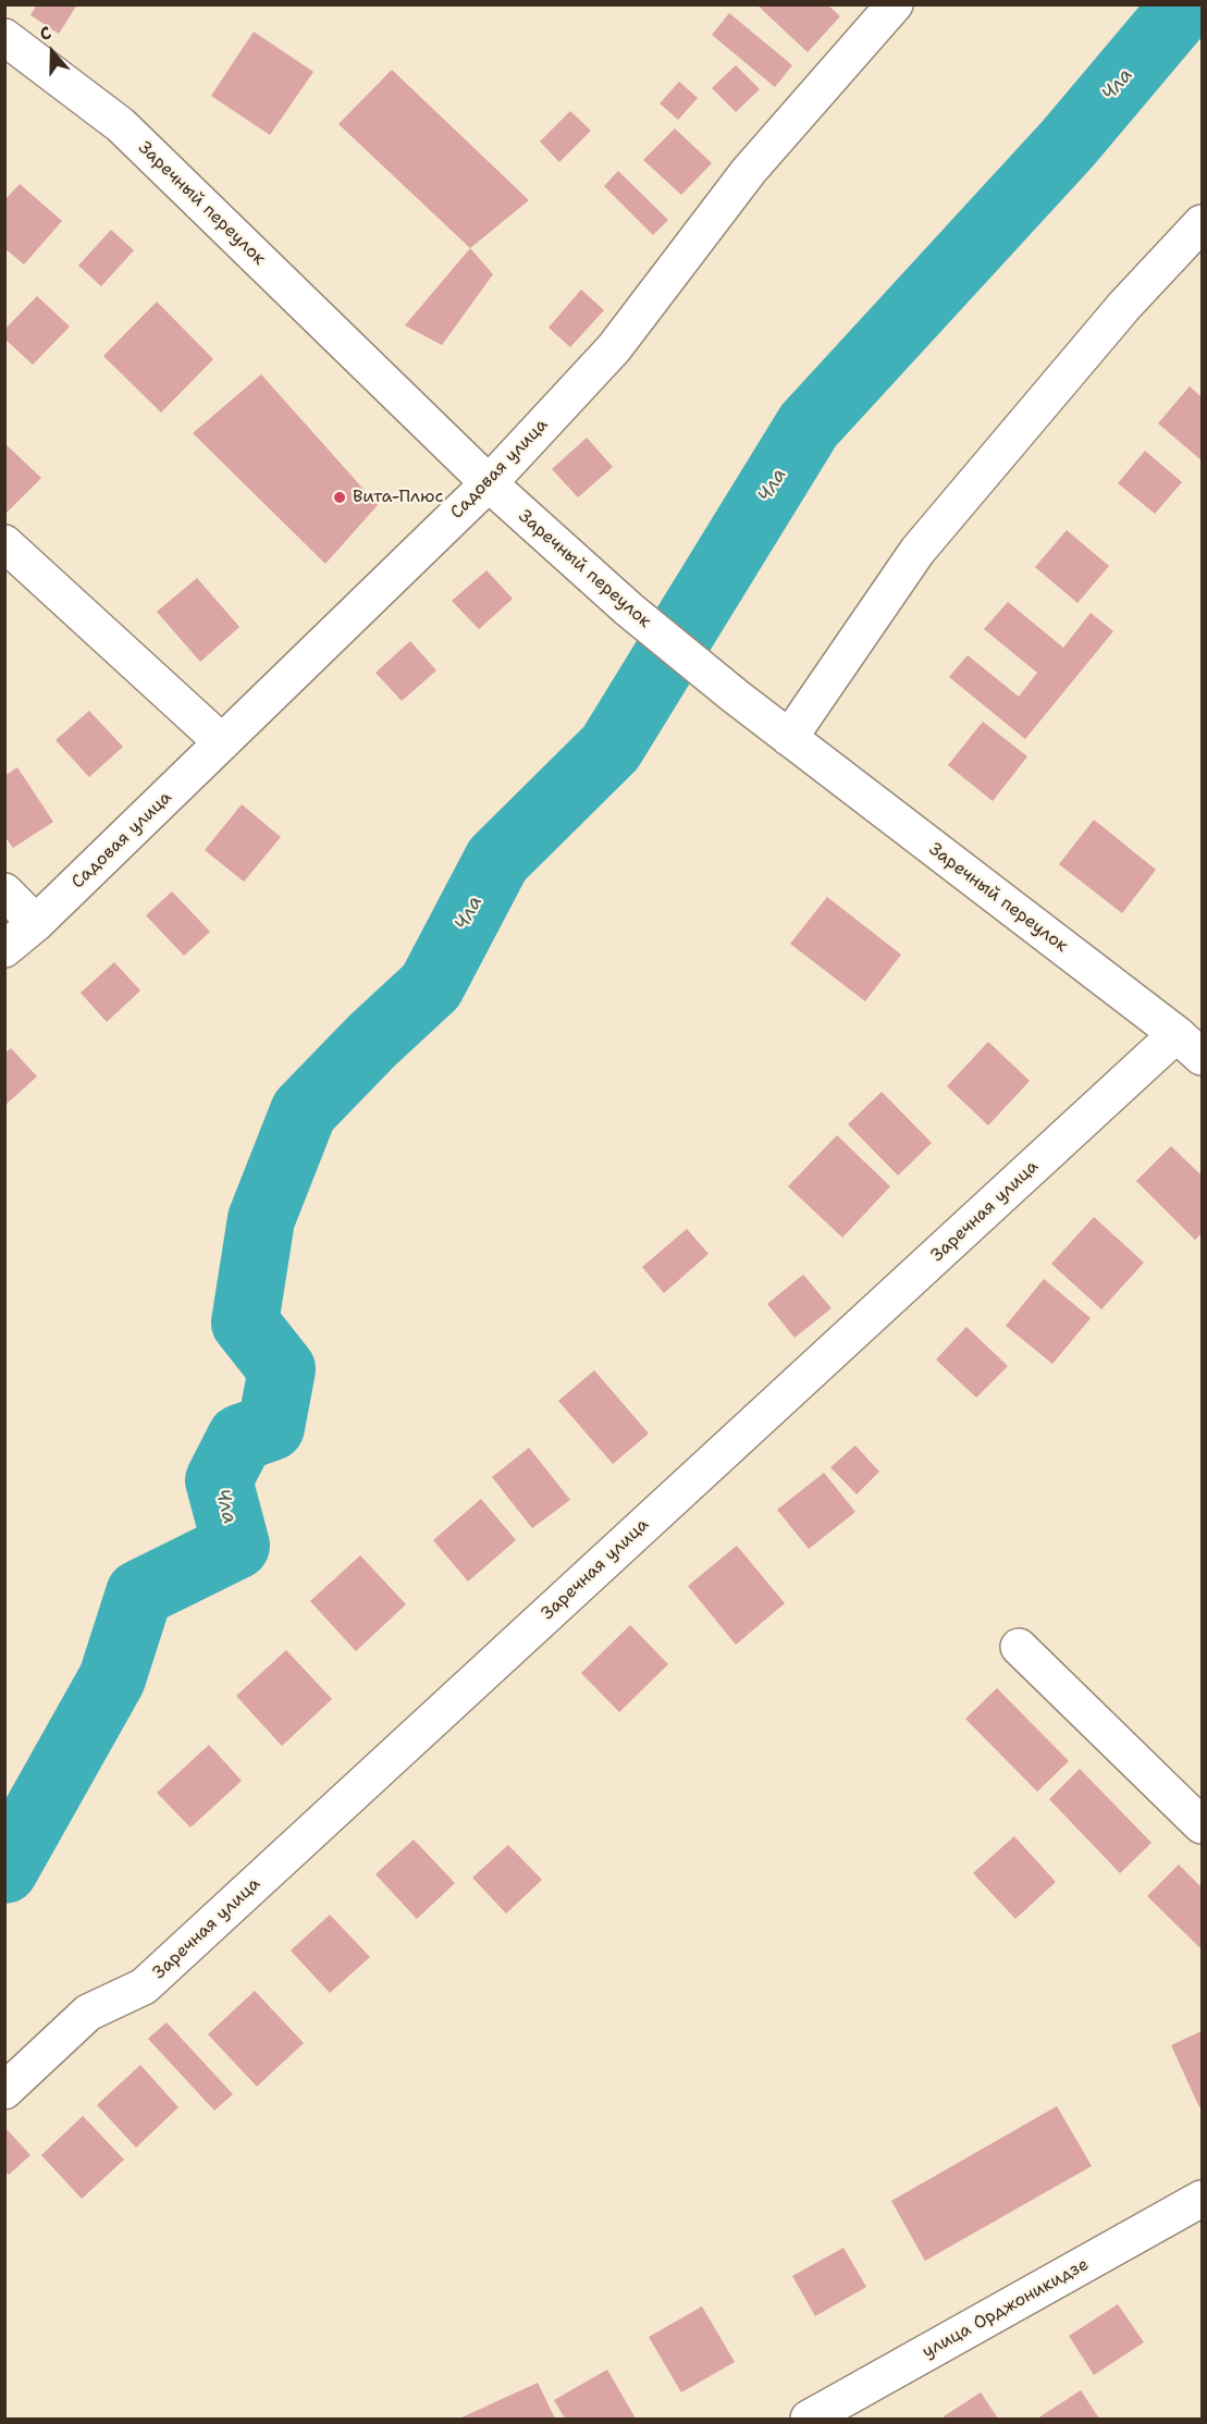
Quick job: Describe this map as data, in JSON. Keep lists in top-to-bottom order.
{
  "streets": {
    "street": [
      "Заречный переулок",
      "Садовая улица",
      "Заречная улица",
      "улица Орджоникидзе"
    ]
  },
  "crossings": [
    ["Заречный переулок", "Садовая улица"],
    ["Заречный переулок", "Заречная улица"]
  ],
  "water": ["Чла"],
  "places": ["Вита-Плюс"],
  "north": "top"
}
